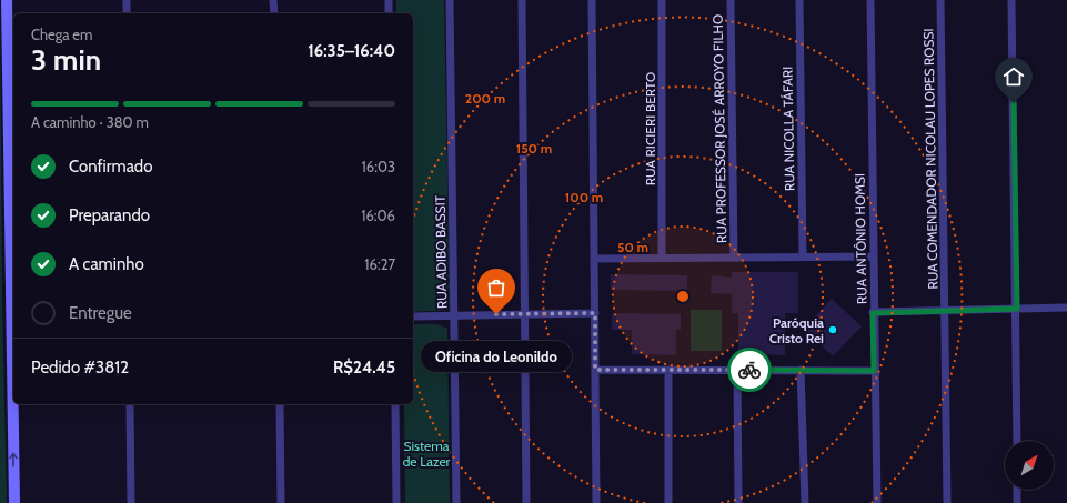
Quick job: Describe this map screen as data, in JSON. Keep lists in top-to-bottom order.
{
  "streets": {
    "street": [
      "RUA RICIERI BERTO",
      "RUA PROFESSOR JOSÉ ARROYO FILHO",
      "RUA NICOLLA TÁFARI",
      "RUA COMENDADOR NICOLAU LOPES ROSSI",
      "RUA ANTÔNIO HOMSI",
      "RUA ADIBO BASSIT"
    ]
  },
  "parks": ["Sistema de Lazer"],
  "places": ["Oficina do Leonildo", "Paróquia Cristo Rei"],
  "north": "top right",
  "page": {
    "heading": ["3 min", "Chega em", "16:35–16:40"],
    "panel": ["Pedido #3812", "R$24.45"],
    "bar": "A caminho · 380 m",
    "list": [
      ["Confirmado", "16:03"],
      ["Preparando", "16:06"],
      ["A caminho", "16:27"],
      "Entregue"
    ],
    "bubble": "Oficina do Leonildo"
  },
  "rings": [
    "200 m",
    "150 m",
    "100 m",
    "50 m"
  ]
}
